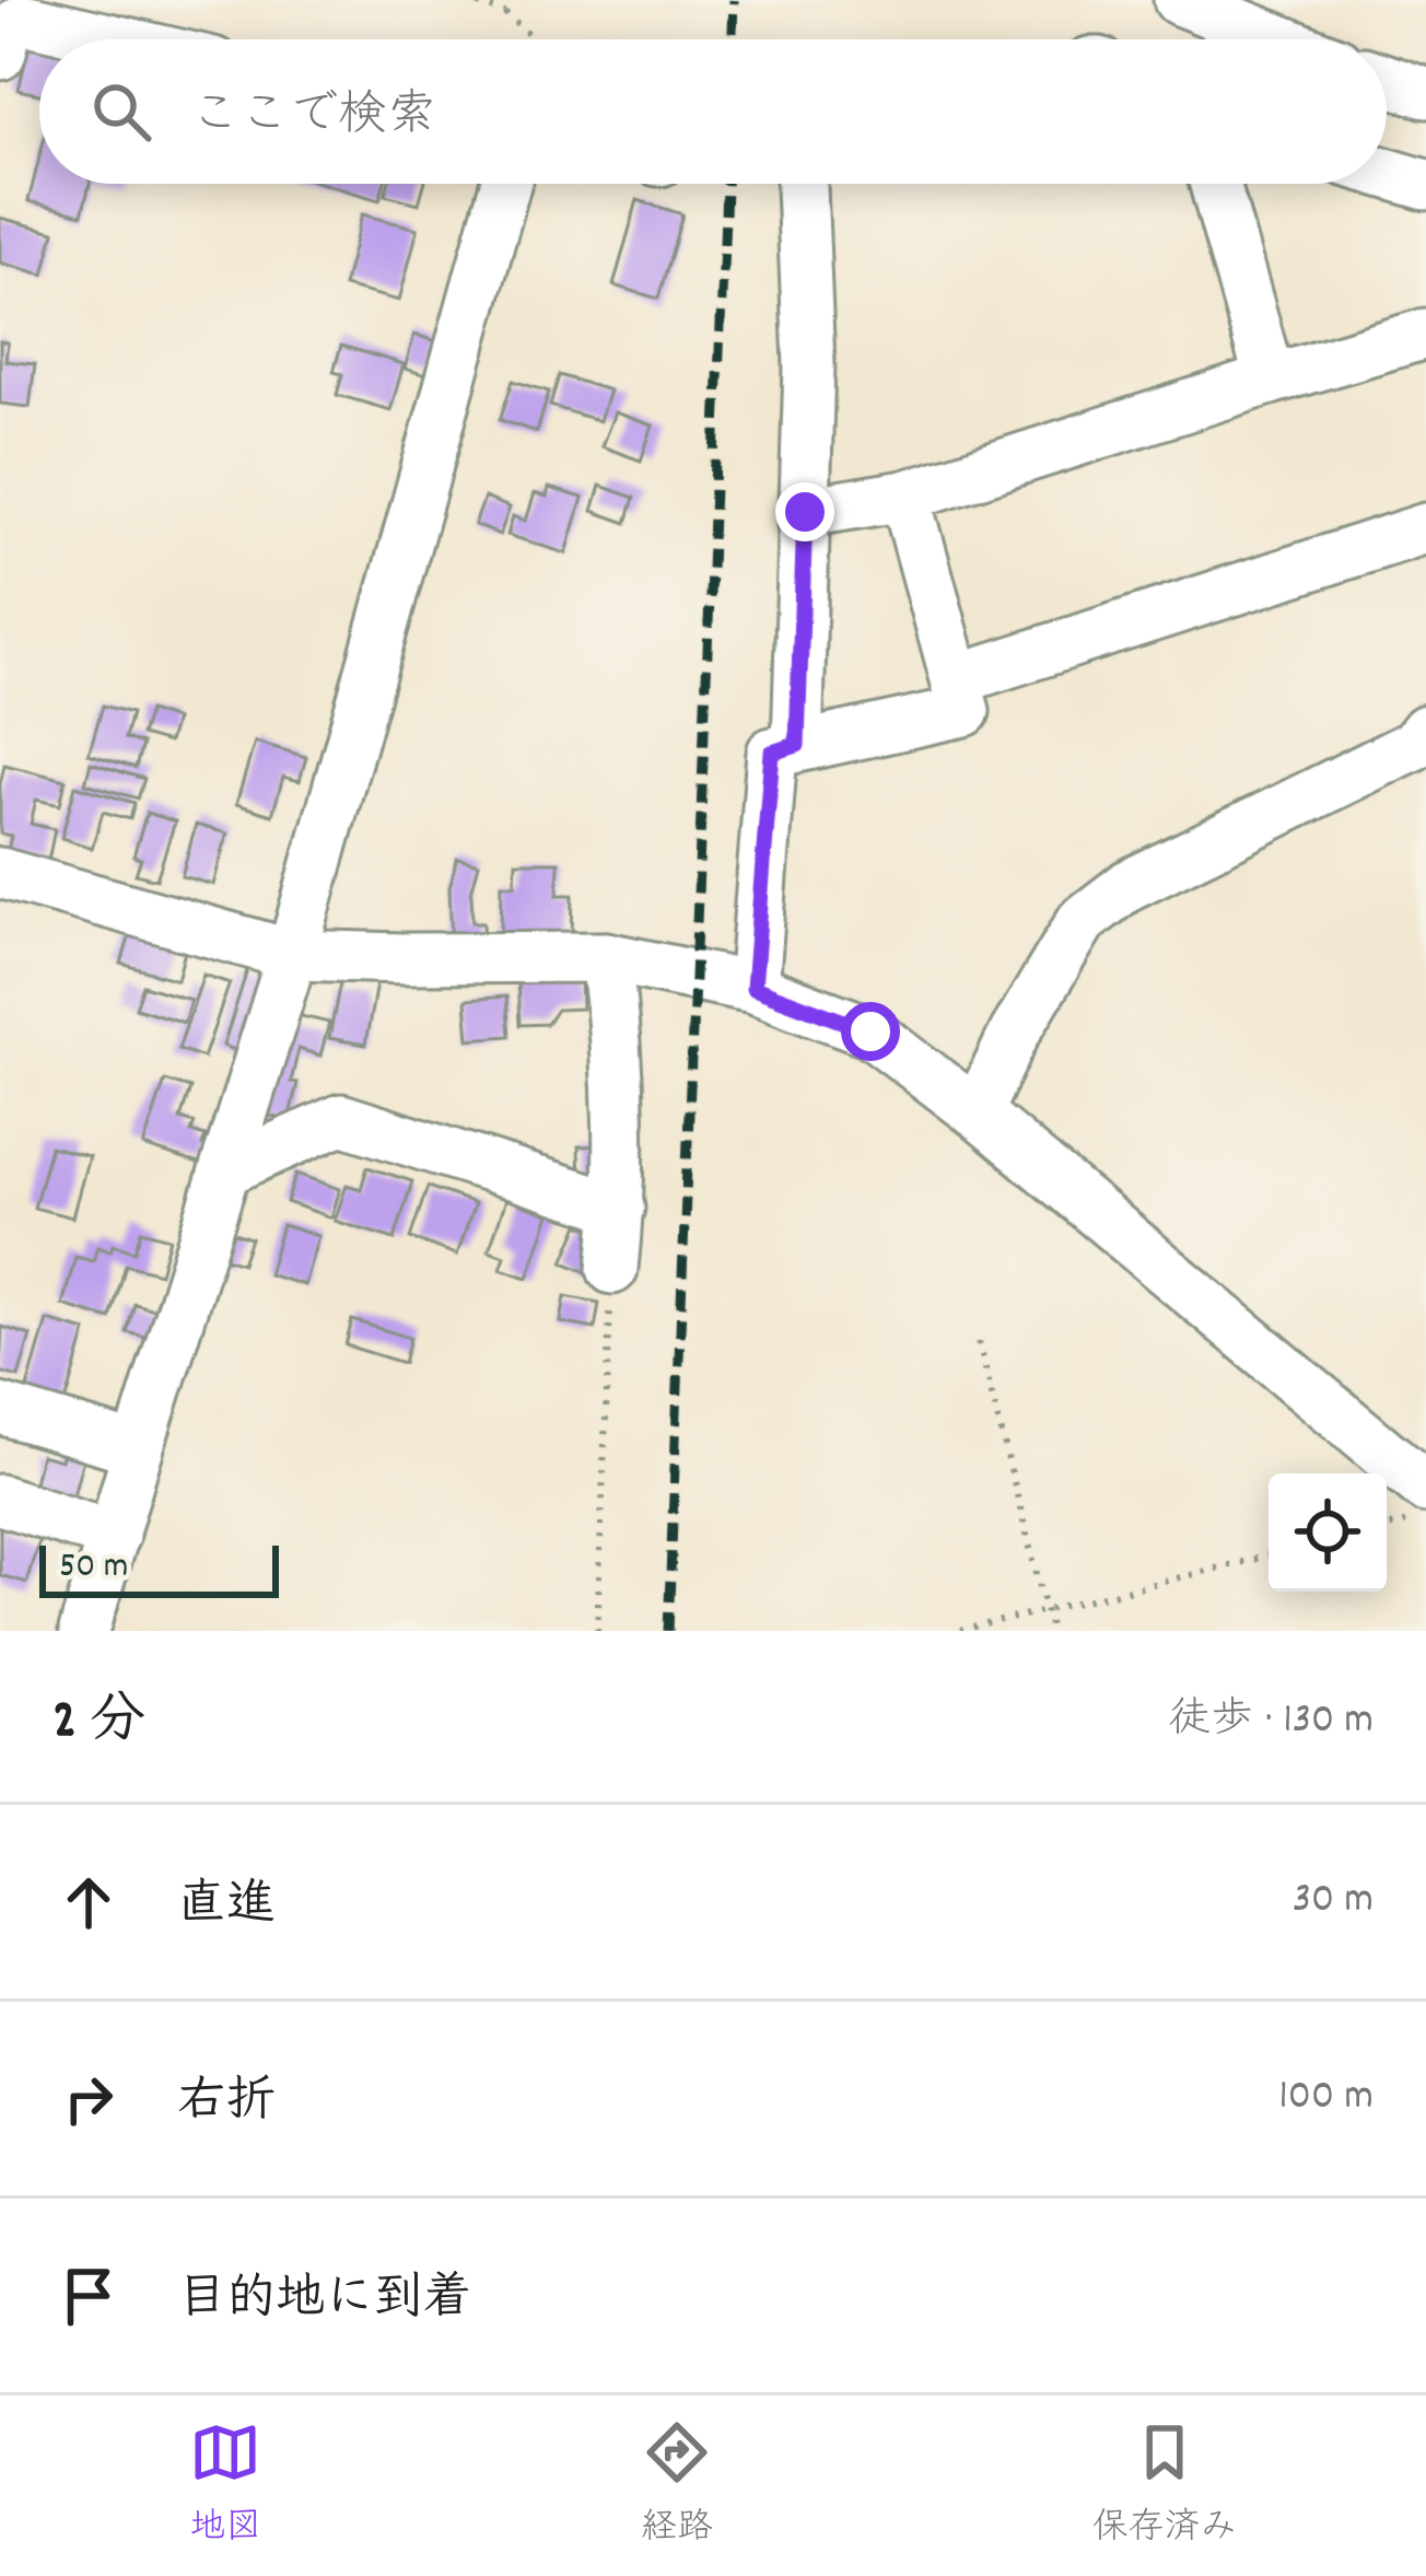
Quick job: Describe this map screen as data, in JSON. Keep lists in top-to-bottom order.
{
  "scale_bar": "50 m",
  "page": {
    "search": "ここで検索",
    "scale": "50 m",
    "heading": ["2 分", "徒歩 · 130 m"],
    "list": [
      ["直進", "30 m"],
      ["右折", "100 m"],
      "目的地に到着"
    ],
    "nav": ["地図", "経路", "保存済み"]
  }
}
